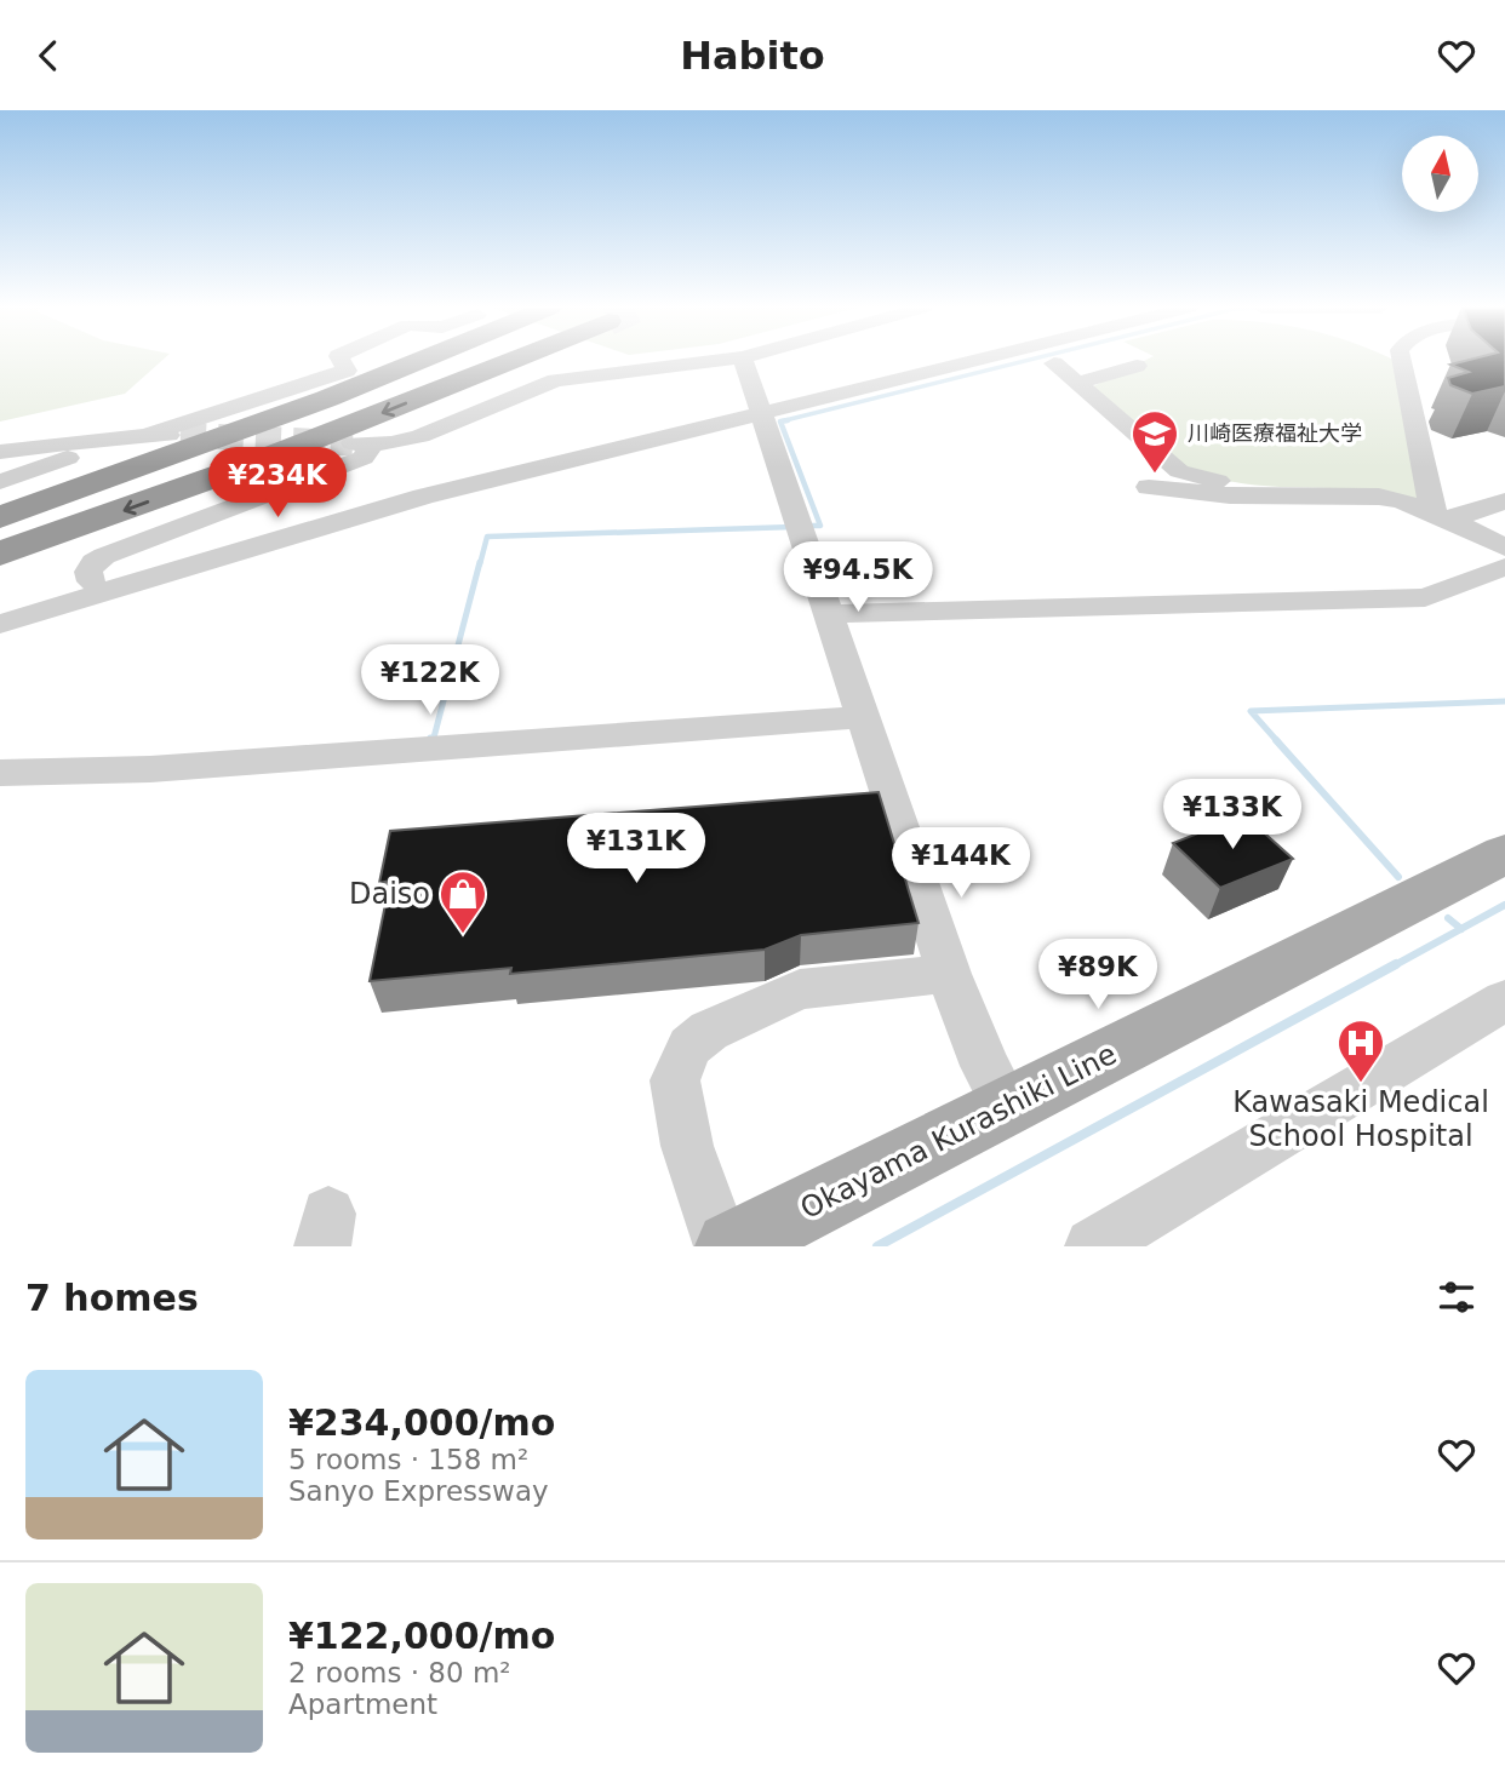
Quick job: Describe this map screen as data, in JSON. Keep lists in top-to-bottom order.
{
  "streets": {
    "main road": ["Okayama Kurashiki Line"]
  },
  "places": {
    "school or university": ["川崎医療福祉大学"],
    "shop": ["Daiso"],
    "hospital": ["Kawasaki Medical School Hospital"]
  },
  "north": "top",
  "page": {
    "header": "Habito",
    "price": [
      "¥234K",
      "¥94.5K",
      "¥122K",
      "¥133K",
      "¥131K",
      "¥144K",
      "¥89K"
    ],
    "heading": "7 homes",
    "list": [
      {
        "name": "¥234,000/mo",
        "note": "5 rooms · 158 m² · Sanyo Expressway"
      },
      {
        "name": "¥122,000/mo",
        "note": "2 rooms · 80 m² · Apartment"
      }
    ]
  }
}
